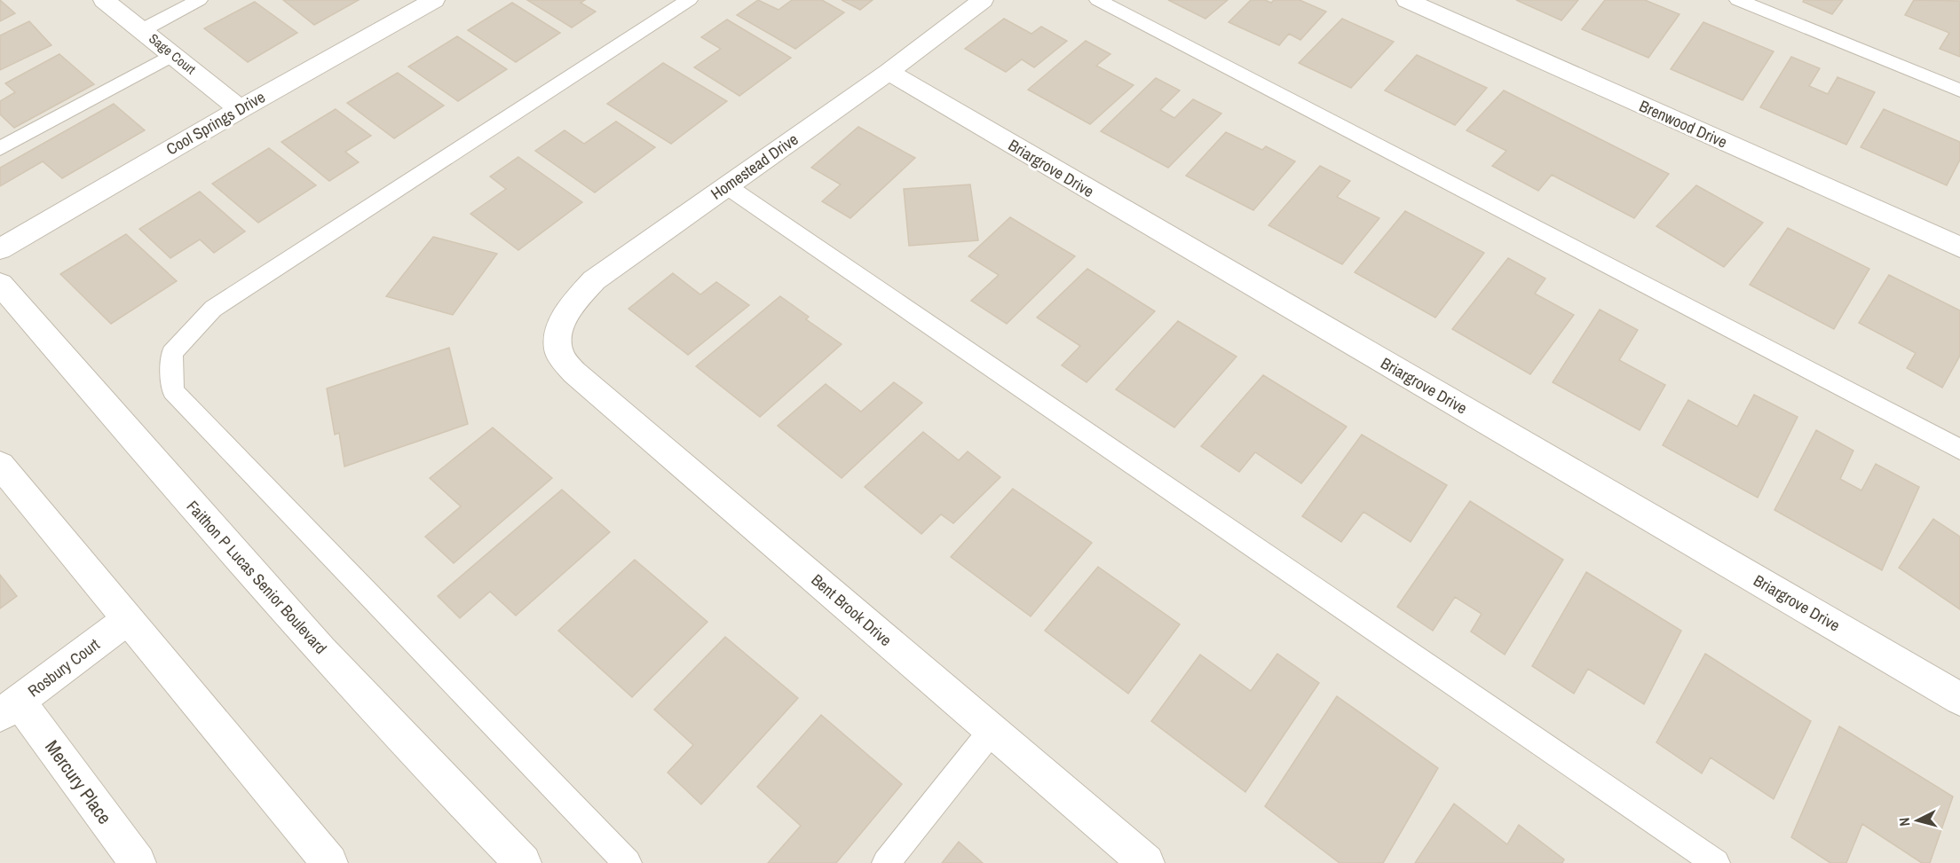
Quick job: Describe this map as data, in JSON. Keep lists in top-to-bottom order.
{
  "streets": {
    "street": [
      "Sage Court",
      "Cool Springs Drive",
      "Brenwood Drive",
      "Homestead Drive",
      "Briargrove Drive",
      "Faithon P Lucas Senior Boulevard",
      "Bent Brook Drive",
      "Rosbury Court",
      "Mercury Place"
    ]
  },
  "crossings": [
    ["Sage Court", "Cool Springs Drive"],
    ["Homestead Drive", "Briargrove Drive"],
    ["Homestead Drive", "Bent Brook Drive"],
    ["Rosbury Court", "Mercury Place"]
  ],
  "north": "left"
}
